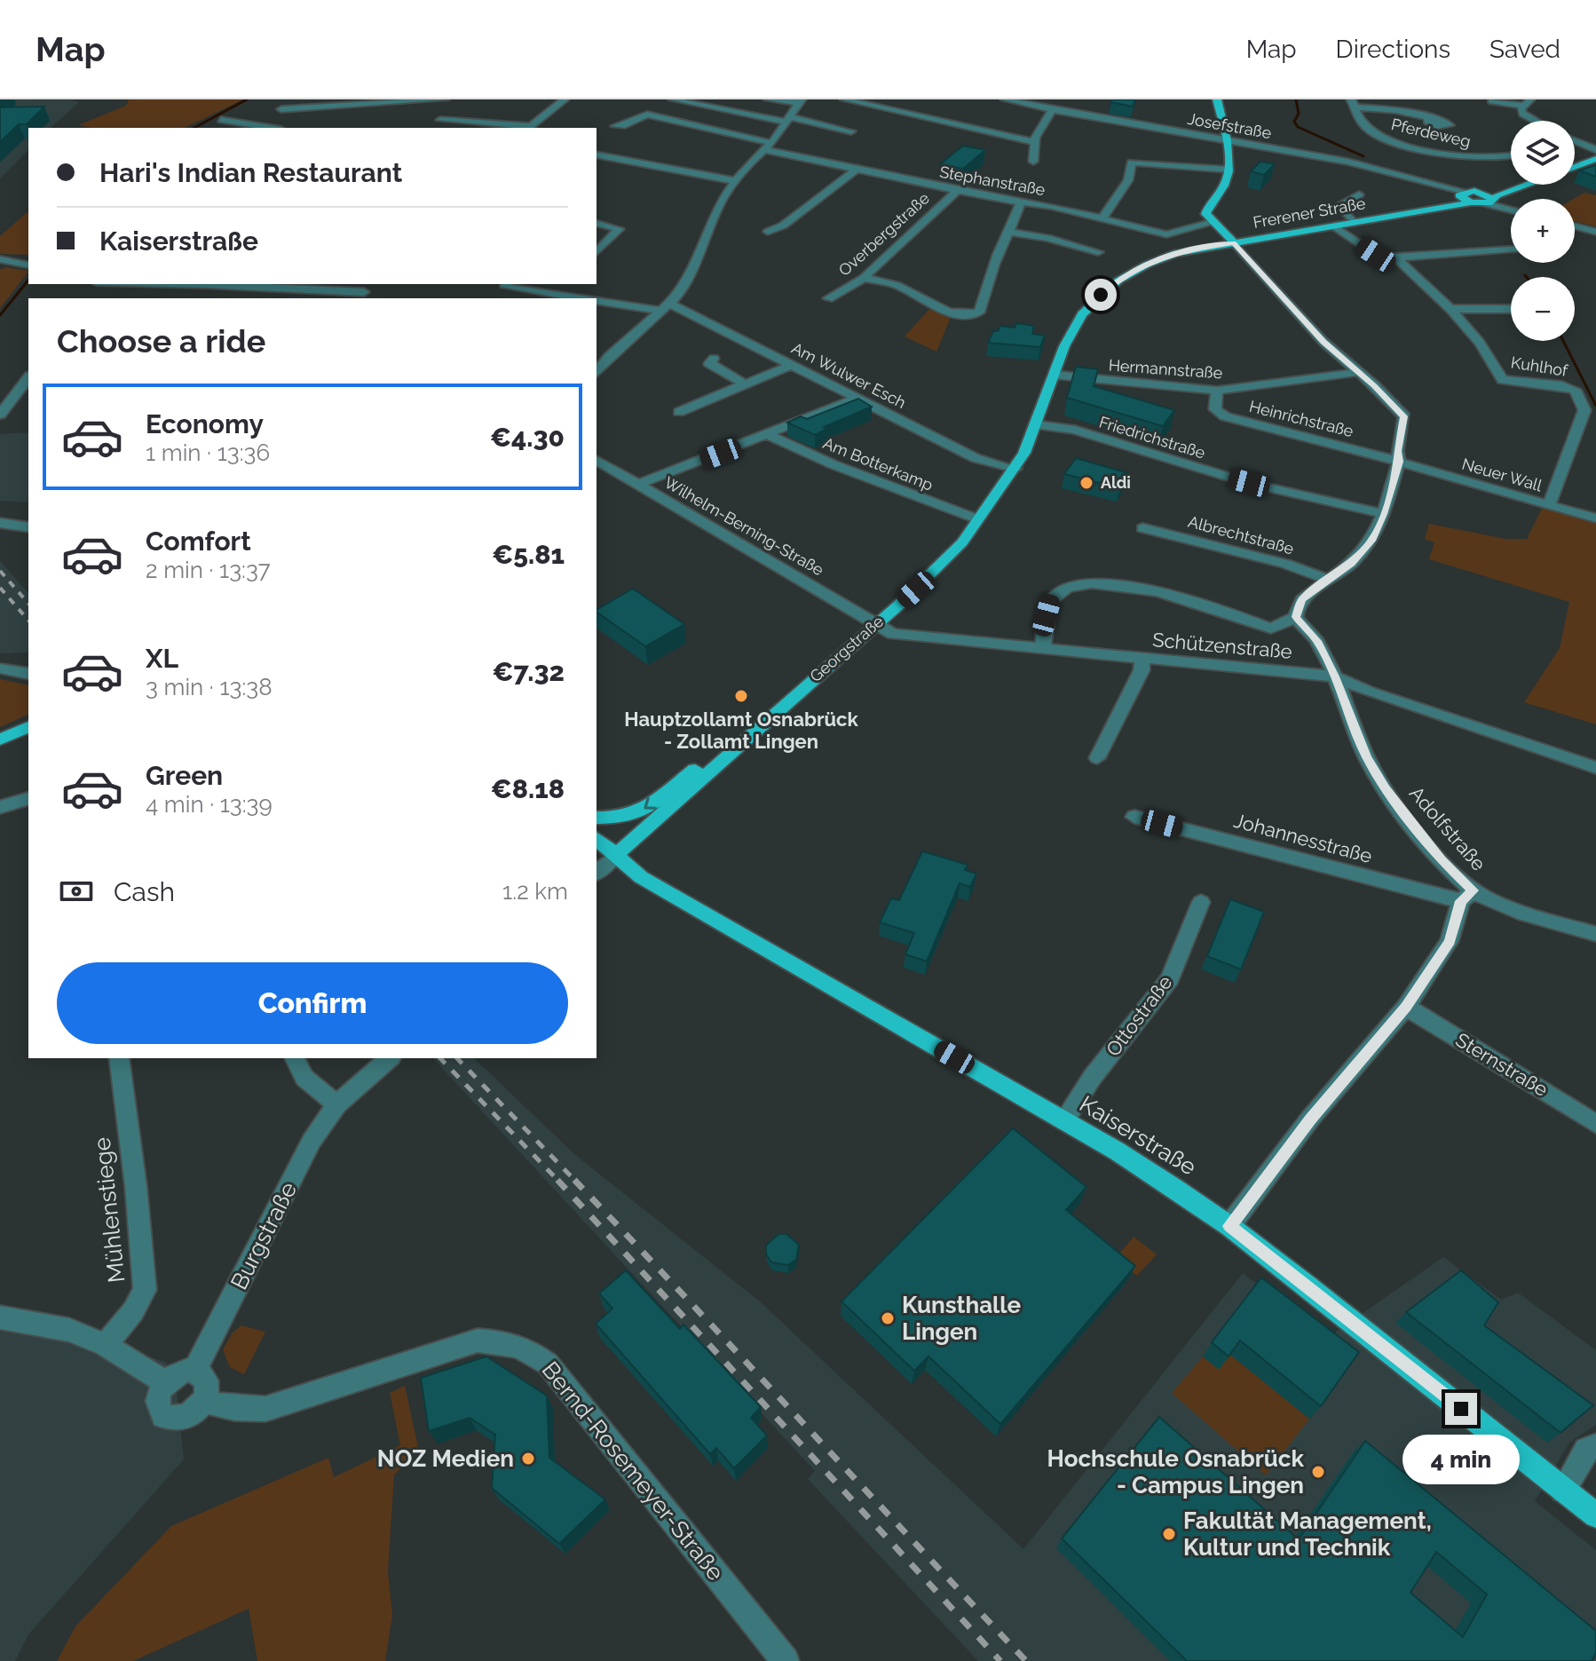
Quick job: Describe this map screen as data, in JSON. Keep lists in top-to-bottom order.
{
  "streets": {
    "main road": ["Frerener Straße", "Georgstraße", "Kaiserstraße"],
    "street": [
      "Josefstraße",
      "Pferdeweg",
      "Stephanstraße",
      "Overbergstraße",
      "Kuhlhof",
      "Hermannstraße",
      "Am Wulwer Esch",
      "Heinrichstraße",
      "Friedrichstraße",
      "Am Botterkamp",
      "Neuer Wall",
      "Wilhelm-Berning-Straße",
      "Albrechtstraße",
      "Schützenstraße",
      "Adolfstraße",
      "Johannesstraße",
      "Ottostraße",
      "Sternstraße",
      "Mühlenstiege",
      "Burgstraße",
      "Bernd-Rosemeyer-Straße"
    ]
  },
  "crossings": [
    ["Josefstraße", "Frerener Straße"],
    ["Stephanstraße", "Overbergstraße"],
    ["Frerener Straße", "Kuhlhof"],
    ["Frerener Straße", "Georgstraße"],
    ["Kuhlhof", "Neuer Wall"],
    ["Hermannstraße", "Heinrichstraße"],
    ["Hermannstraße", "Georgstraße"],
    ["Am Wulwer Esch", "Georgstraße"],
    ["Heinrichstraße", "Neuer Wall"],
    ["Friedrichstraße", "Georgstraße"],
    ["Am Botterkamp", "Georgstraße"],
    ["Wilhelm-Berning-Straße", "Schützenstraße"],
    ["Wilhelm-Berning-Straße", "Georgstraße"],
    ["Schützenstraße", "Georgstraße"],
    ["Schützenstraße", "Adolfstraße"],
    ["Georgstraße", "Kaiserstraße"],
    ["Adolfstraße", "Johannesstraße"],
    ["Ottostraße", "Kaiserstraße"],
    ["Burgstraße", "Bernd-Rosemeyer-Straße"]
  ],
  "places": [
    "Aldi",
    "Hauptzollamt Osnabrück - Zollamt Lingen",
    "Kunsthalle Lingen",
    "NOZ Medien",
    "Hochschule Osnabrück - Campus Lingen",
    "Fakultät Management, Kultur und Technik"
  ],
  "page": {
    "header": "Map",
    "nav": ["Map", "Directions", "Saved"],
    "map_buttons": ["+", "−"],
    "banner": ["Hari's Indian Restaurant", "Kaiserstraße"],
    "heading": "Choose a ride",
    "list": [
      {
        "name": "Economy",
        "note": "1 min · 13:36",
        "value": "€4.30"
      },
      {
        "name": "Comfort",
        "note": "2 min · 13:37",
        "value": "€5.81"
      },
      {
        "name": "XL",
        "note": "3 min · 13:38",
        "value": "€7.32"
      },
      {
        "name": "Green",
        "note": "4 min · 13:39",
        "value": "€8.18"
      }
    ],
    "pay": ["Cash", "1.2 km"],
    "buttons": "Confirm",
    "bubble": "4 min"
  }
}
